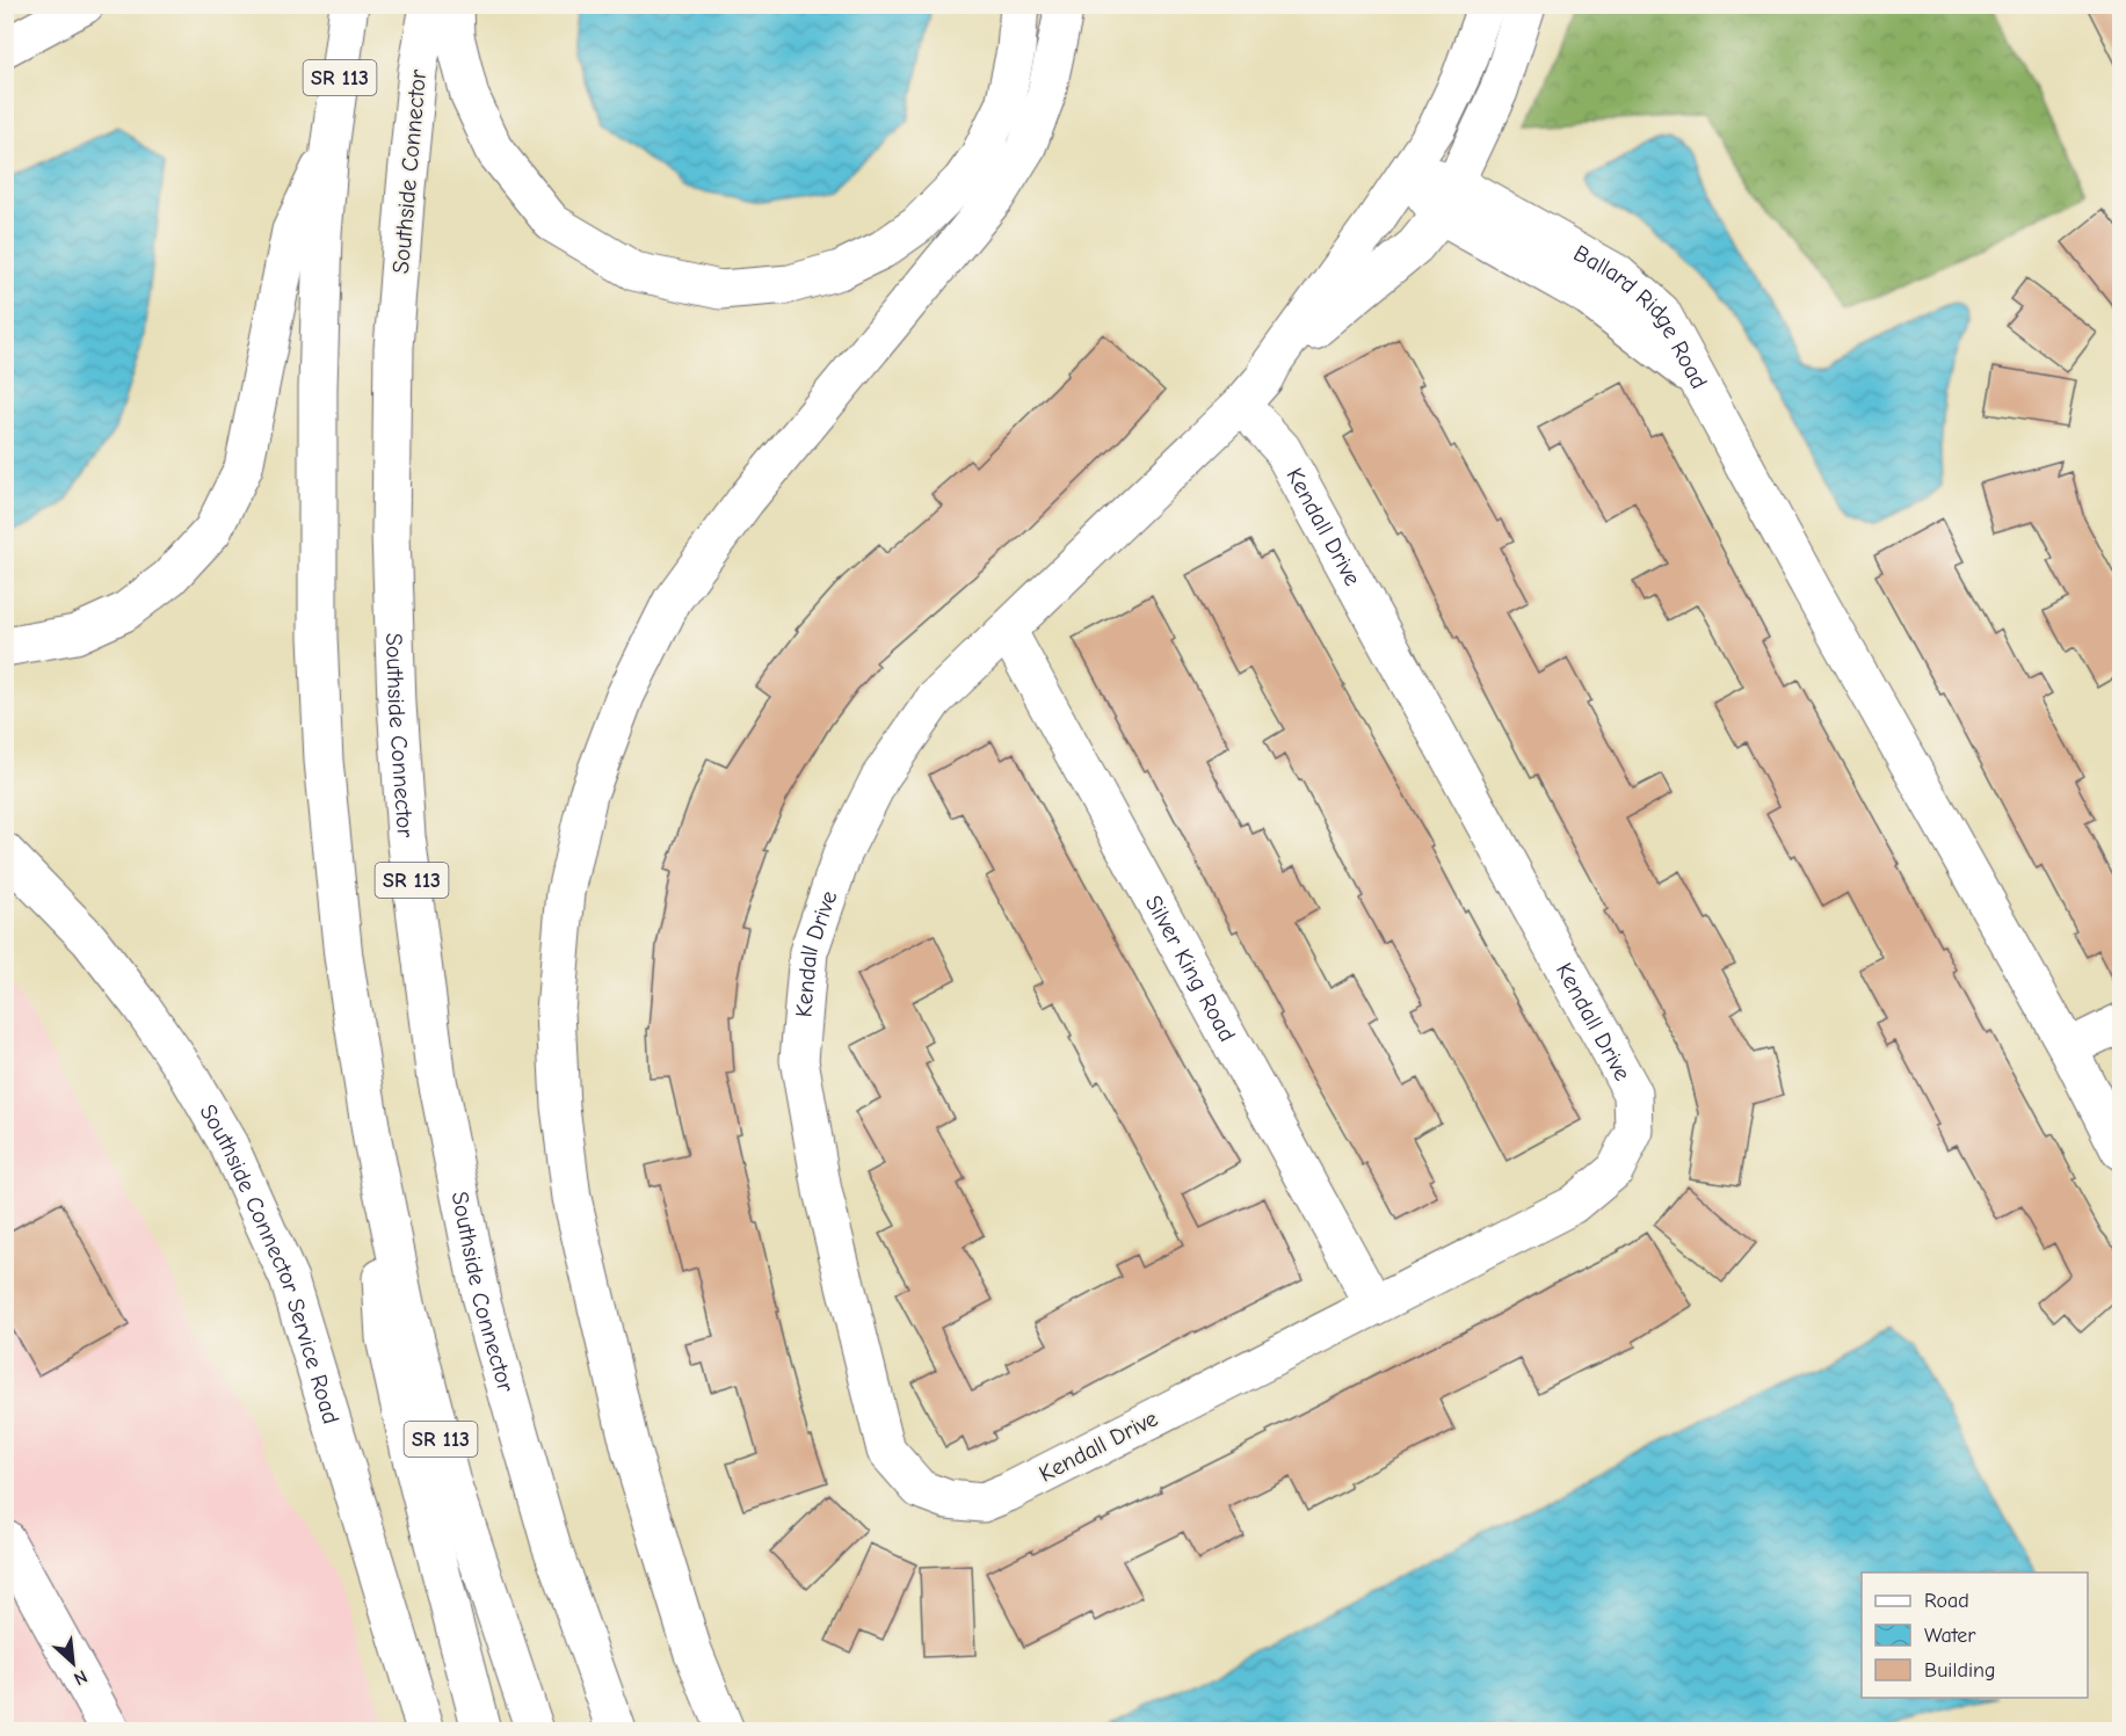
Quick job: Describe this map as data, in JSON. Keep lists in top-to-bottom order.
{
  "streets": {
    "main road": [
      "SR 113",
      "Southside Connector",
      "Ballard Ridge Road",
      "Kendall Drive",
      "Silver King Road",
      "Southside Connector Service Road"
    ]
  },
  "crossings": [
    ["Ballard Ridge Road", "Kendall Drive"],
    ["Kendall Drive", "Silver King Road"]
  ],
  "legend": ["Road", "Water", "Building"],
  "north": "bottom right"
}
